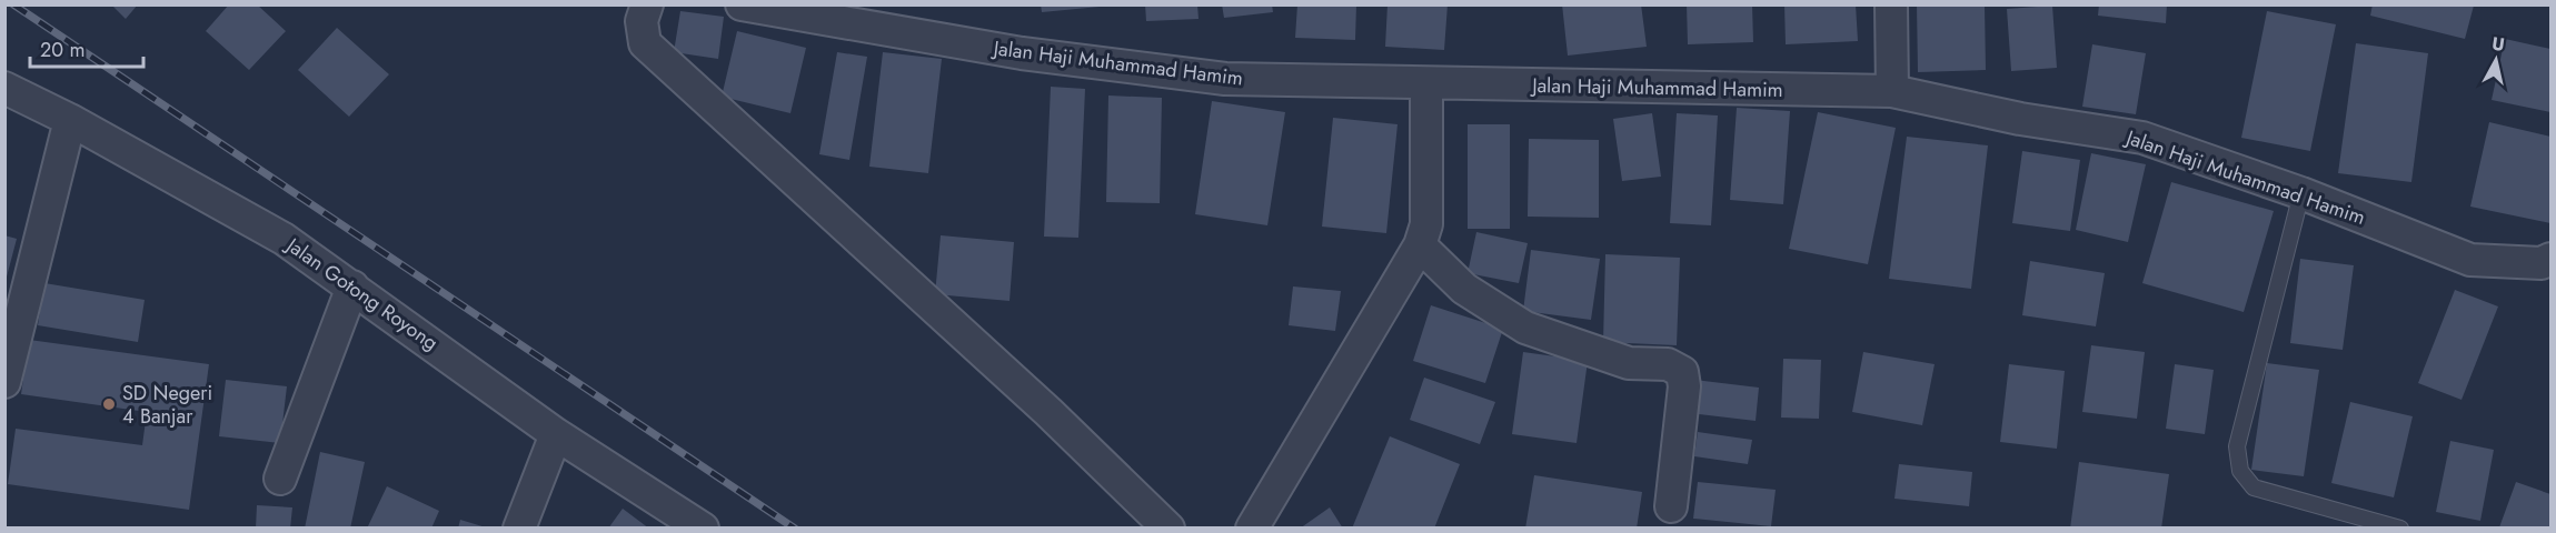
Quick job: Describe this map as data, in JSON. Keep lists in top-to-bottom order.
{
  "streets": {
    "street": ["Jalan Haji Muhammad Hamim", "Jalan Gotong Royong"]
  },
  "places": ["SD Negeri 4 Banjar"],
  "scale_bar": "20 m",
  "north": "top"
}
